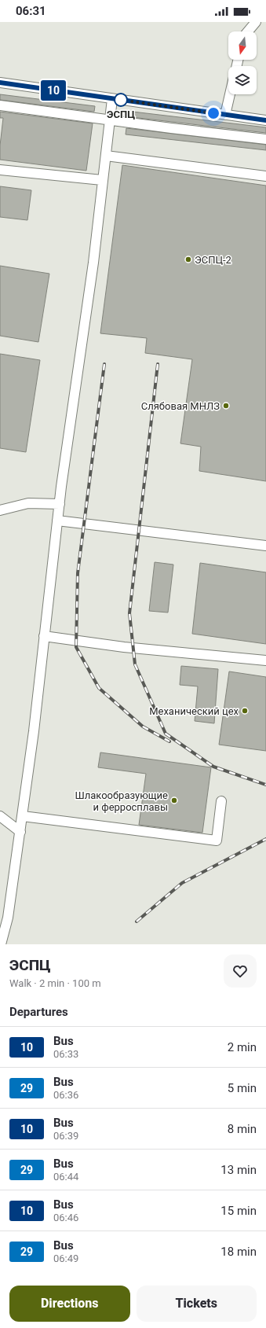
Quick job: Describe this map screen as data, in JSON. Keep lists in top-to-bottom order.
{
  "places": [
    "ЭСПЦ",
    "ЭСПЦ-2",
    "Слябовая МНЛЗ",
    "Механический цех",
    "Шлакообразующие и ферросплавы"
  ],
  "lines": ["bus line 10"],
  "north": "bottom",
  "page": {
    "status": "06:31",
    "on_map": "10",
    "heading": [
      ["ЭСПЦ", "Walk · 2 min · 100 m"],
      "Departures"
    ],
    "list": [
      {
        "mark": "10",
        "name": "Bus",
        "note": "06:33",
        "value": "2 min"
      },
      {
        "mark": "29",
        "name": "Bus",
        "note": "06:36",
        "value": "5 min"
      },
      {
        "mark": "10",
        "name": "Bus",
        "note": "06:39",
        "value": "8 min"
      },
      {
        "mark": "29",
        "name": "Bus",
        "note": "06:44",
        "value": "13 min"
      },
      {
        "mark": "10",
        "name": "Bus",
        "note": "06:46",
        "value": "15 min"
      },
      {
        "mark": "29",
        "name": "Bus",
        "note": "06:49",
        "value": "18 min"
      }
    ],
    "buttons": ["Directions", "Tickets"]
  }
}
